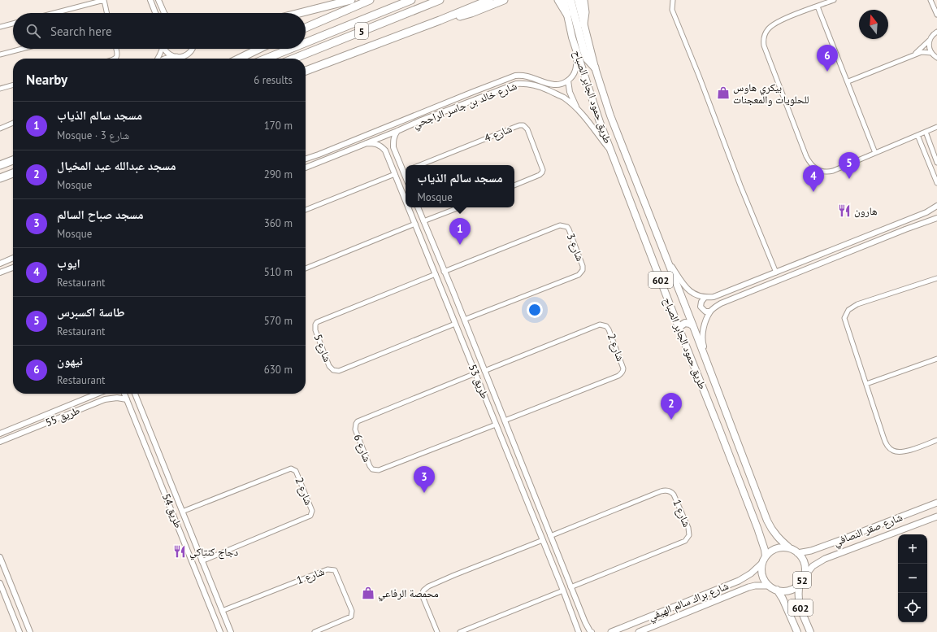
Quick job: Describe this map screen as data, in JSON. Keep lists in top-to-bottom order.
{
  "streets": {
    "highway": ["5"],
    "main road": [
      "طريق حمود الجابر الصباح",
      "602",
      "شارع صقر النصافي",
      "52",
      "شارع براك سالم الهيفي"
    ],
    "street": [
      "شارع خالد بن جاسر الراجحي",
      "شارع 4",
      "شارع 3",
      "شارع 2",
      "شارع 5",
      "طريق 53",
      "طريق 55",
      "شارع 6",
      "طريق 54",
      "شارع 1"
    ]
  },
  "crossings": [
    ["طريق حمود الجابر الصباح", "شارع خالد بن جاسر الراجحي"],
    ["طريق حمود الجابر الصباح", "602"],
    ["طريق حمود الجابر الصباح", "شارع صقر النصافي"],
    ["طريق حمود الجابر الصباح", "52"],
    ["طريق حمود الجابر الصباح", "شارع براك سالم الهيفي"],
    ["شارع خالد بن جاسر الراجحي", "طريق 53"],
    ["شارع 3", "طريق 53"],
    ["602", "شارع صقر النصافي"],
    ["602", "52"],
    ["602", "شارع براك سالم الهيفي"],
    ["شارع 2", "طريق 53"],
    ["شارع 2", "طريق 54"],
    ["شارع 5", "طريق 53"],
    ["طريق 53", "شارع 6"],
    ["طريق 53", "شارع 1"],
    ["طريق 55", "طريق 54"],
    ["طريق 54", "شارع 1"],
    ["شارع صقر النصافي", "52"],
    ["شارع صقر النصافي", "شارع براك سالم الهيفي"],
    ["52", "شارع براك سالم الهيفي"]
  ],
  "places": {
    "shop": ["بيكري هاوس للحلويات والمعجنات", "محمصة الرفاعي"],
    "restaurant": ["هارون", "دجاج كنتاكي"]
  },
  "north": "top",
  "page": {
    "search": "Search here",
    "pins": [
      "6",
      "5",
      "4",
      "1",
      "2",
      "3"
    ],
    "heading": ["Nearby", "6 results"],
    "list": [
      {
        "mark": "1",
        "name": "مسجد سالم الذياب",
        "note": "Mosque · شارع 3",
        "value": "170 m"
      },
      {
        "mark": "2",
        "name": "مسجد عبدالله عيد المخيال",
        "note": "Mosque",
        "value": "290 m"
      },
      {
        "mark": "3",
        "name": "مسجد صباح السالم",
        "note": "Mosque",
        "value": "360 m"
      },
      {
        "mark": "4",
        "name": "ايوب",
        "note": "Restaurant",
        "value": "510 m"
      },
      {
        "mark": "5",
        "name": "طاسة اكسبرس",
        "note": "Restaurant",
        "value": "570 m"
      },
      {
        "mark": "6",
        "name": "نيهون",
        "note": "Restaurant",
        "value": "630 m"
      }
    ],
    "popup": ["مسجد سالم الذياب", "Mosque"],
    "map_buttons": ["+", "−"]
  }
}
